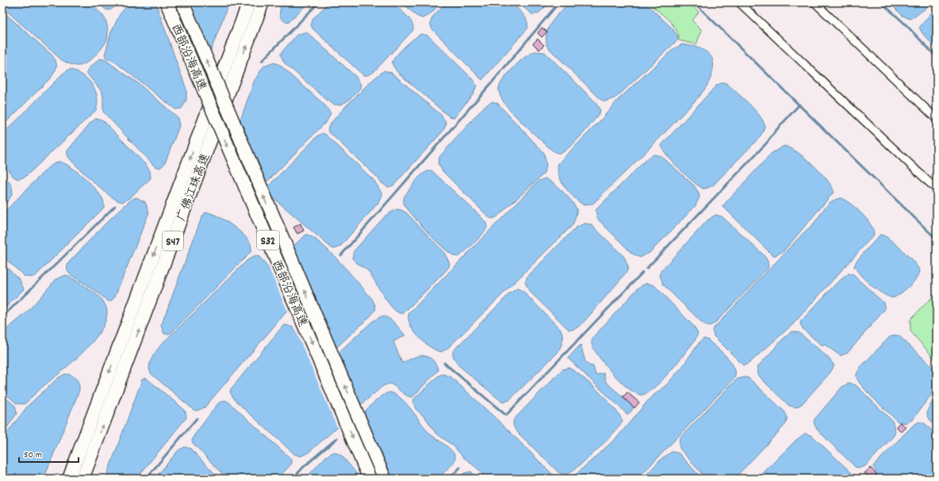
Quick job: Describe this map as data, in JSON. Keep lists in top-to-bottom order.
{
  "streets": {
    "highway": [
      "西部沿海高速",
      "广佛江珠高速",
      "S32",
      "S47"
    ]
  },
  "scale_bar": "50 m"
}
